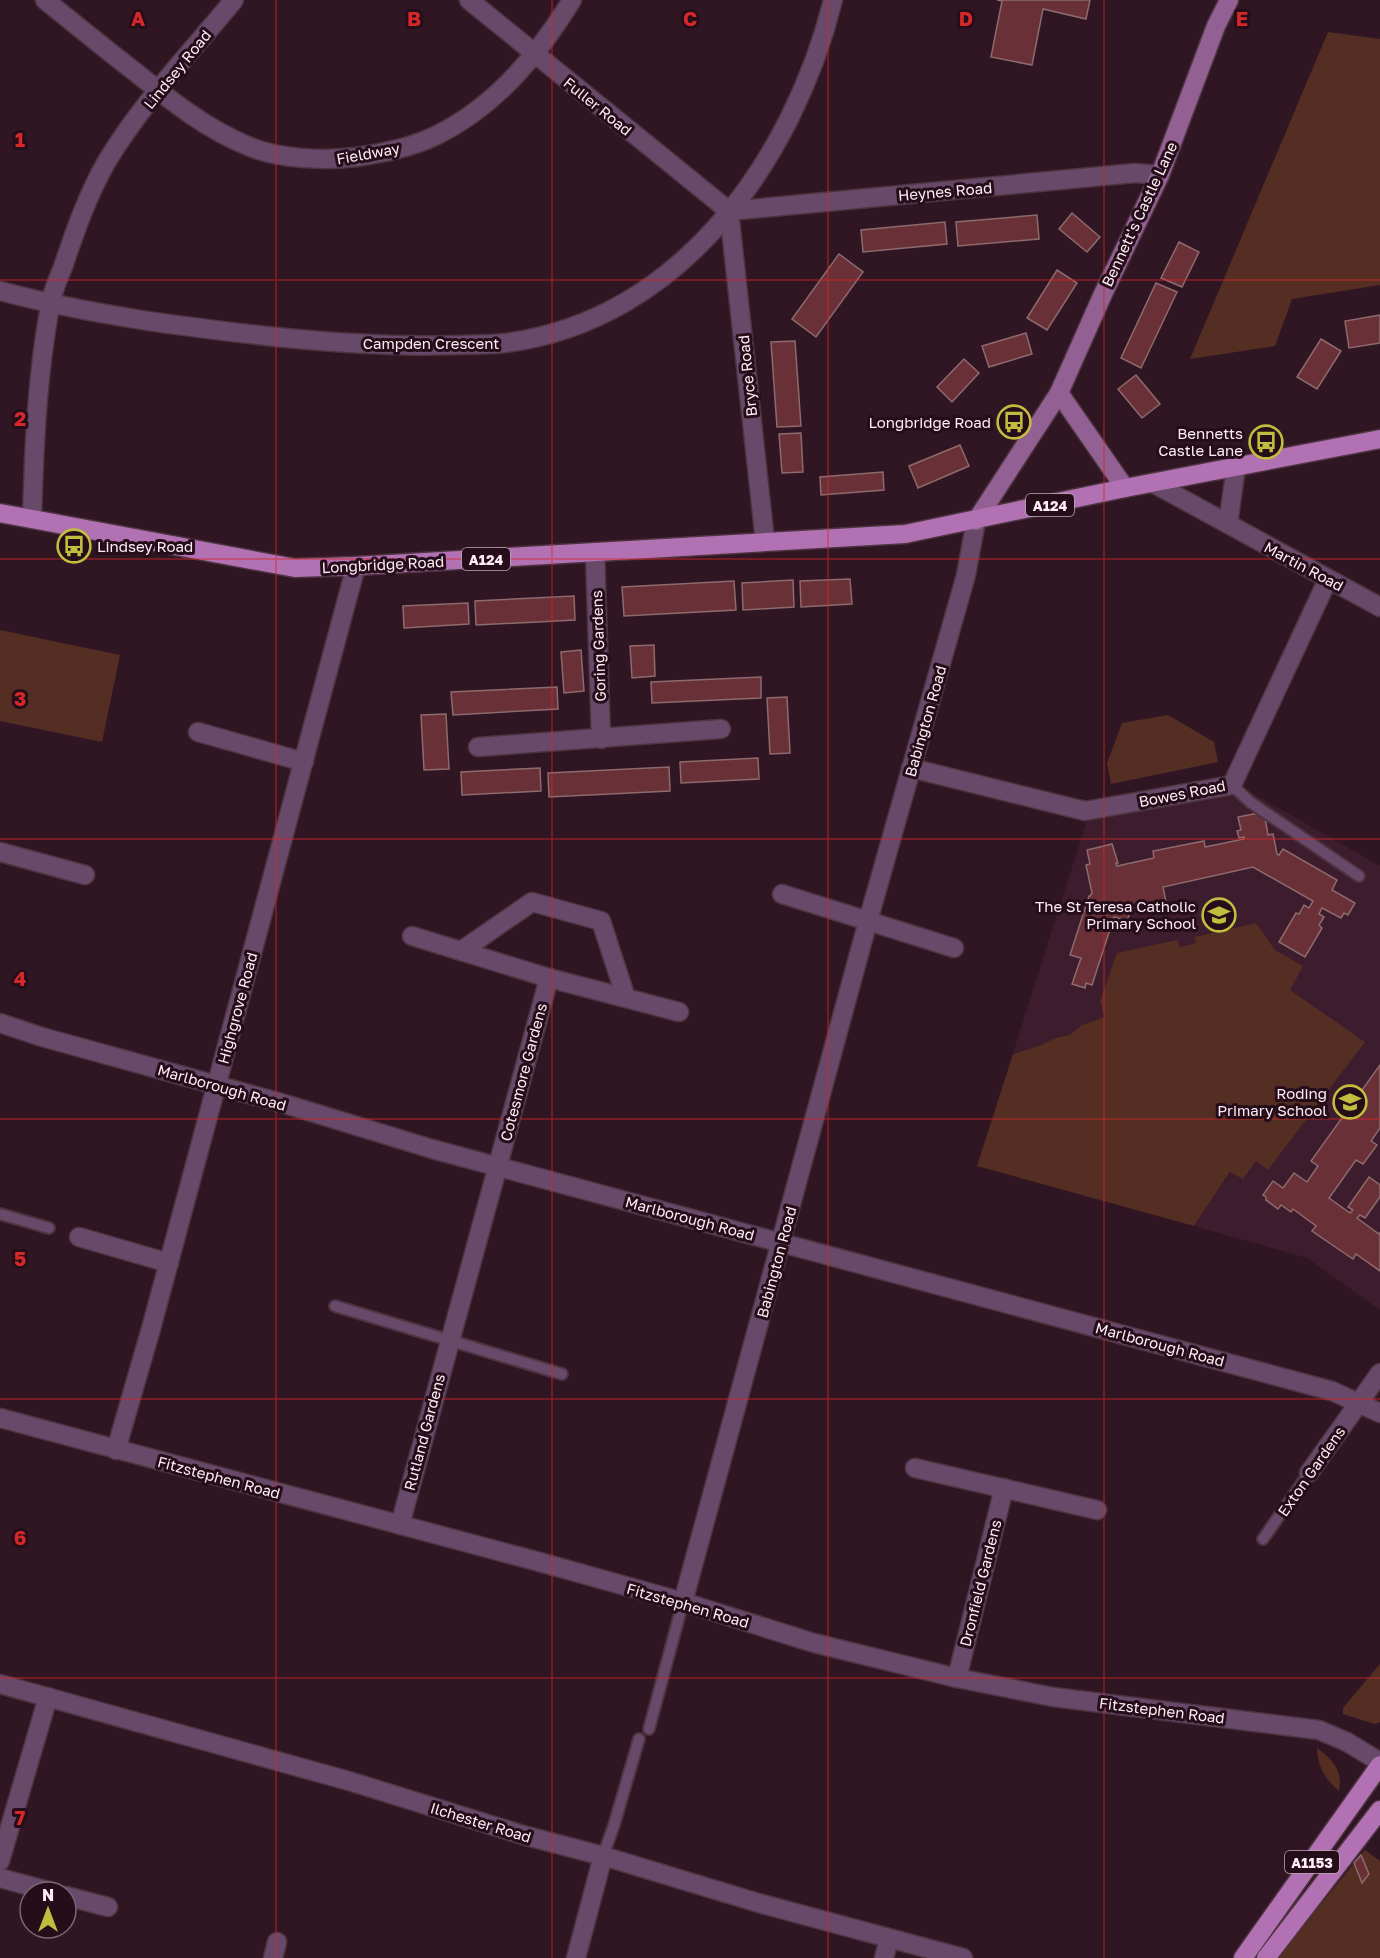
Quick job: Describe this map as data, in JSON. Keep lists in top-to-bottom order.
{
  "streets": {
    "main road": [
      "Bennett's Castle Lane",
      "A124",
      "Longbridge Road",
      "A1153"
    ],
    "street": [
      "Lindsey Road",
      "Fuller Road",
      "Fieldway",
      "Heynes Road",
      "Campden Crescent",
      "Bryce Road",
      "Martin Road",
      "Goring Gardens",
      "Babington Road",
      "Bowes Road",
      "Highgrove Road",
      "Cotesmore Gardens",
      "Marlborough Road",
      "Rutland Gardens",
      "Exton Gardens",
      "Fitzstephen Road",
      "Dronfield Gardens",
      "Ilchester Road"
    ]
  },
  "crossings": [
    ["Lindsey Road", "Fieldway"],
    ["Lindsey Road", "Campden Crescent"],
    ["Lindsey Road", "Longbridge Road"],
    ["Fuller Road", "Fieldway"],
    ["Fuller Road", "Heynes Road"],
    ["Fuller Road", "Campden Crescent"],
    ["Fuller Road", "Bryce Road"],
    ["Heynes Road", "Bennett's Castle Lane"],
    ["Heynes Road", "Campden Crescent"],
    ["Heynes Road", "Bryce Road"],
    ["Bennett's Castle Lane", "Longbridge Road"],
    ["Bennett's Castle Lane", "Babington Road"],
    ["Campden Crescent", "Bryce Road"],
    ["Bryce Road", "Longbridge Road"],
    ["A124", "Longbridge Road"],
    ["A124", "Martin Road"],
    ["Longbridge Road", "Goring Gardens"],
    ["Longbridge Road", "Babington Road"],
    ["Longbridge Road", "Highgrove Road"],
    ["Martin Road", "Bowes Road"],
    ["Babington Road", "Bowes Road"],
    ["Babington Road", "Marlborough Road"],
    ["Babington Road", "Fitzstephen Road"],
    ["Highgrove Road", "Marlborough Road"],
    ["Highgrove Road", "Fitzstephen Road"],
    ["Cotesmore Gardens", "Marlborough Road"],
    ["Cotesmore Gardens", "Rutland Gardens"],
    ["Marlborough Road", "Rutland Gardens"],
    ["Marlborough Road", "Exton Gardens"],
    ["Rutland Gardens", "Fitzstephen Road"],
    ["Fitzstephen Road", "Dronfield Gardens"],
    ["Fitzstephen Road", "A1153"]
  ],
  "places": {
    "bus stop": ["Longbridge Road", "Bennetts Castle Lane", "Lindsey Road"],
    "school or university": ["The St Teresa Catholic Primary School", "Roding Primary School"]
  },
  "north": "top",
  "grid": {
    "columns": [
      "A",
      "B",
      "C",
      "D",
      "E"
    ],
    "rows": [
      "1",
      "2",
      "3",
      "4",
      "5",
      "6",
      "7"
    ]
  }
}
